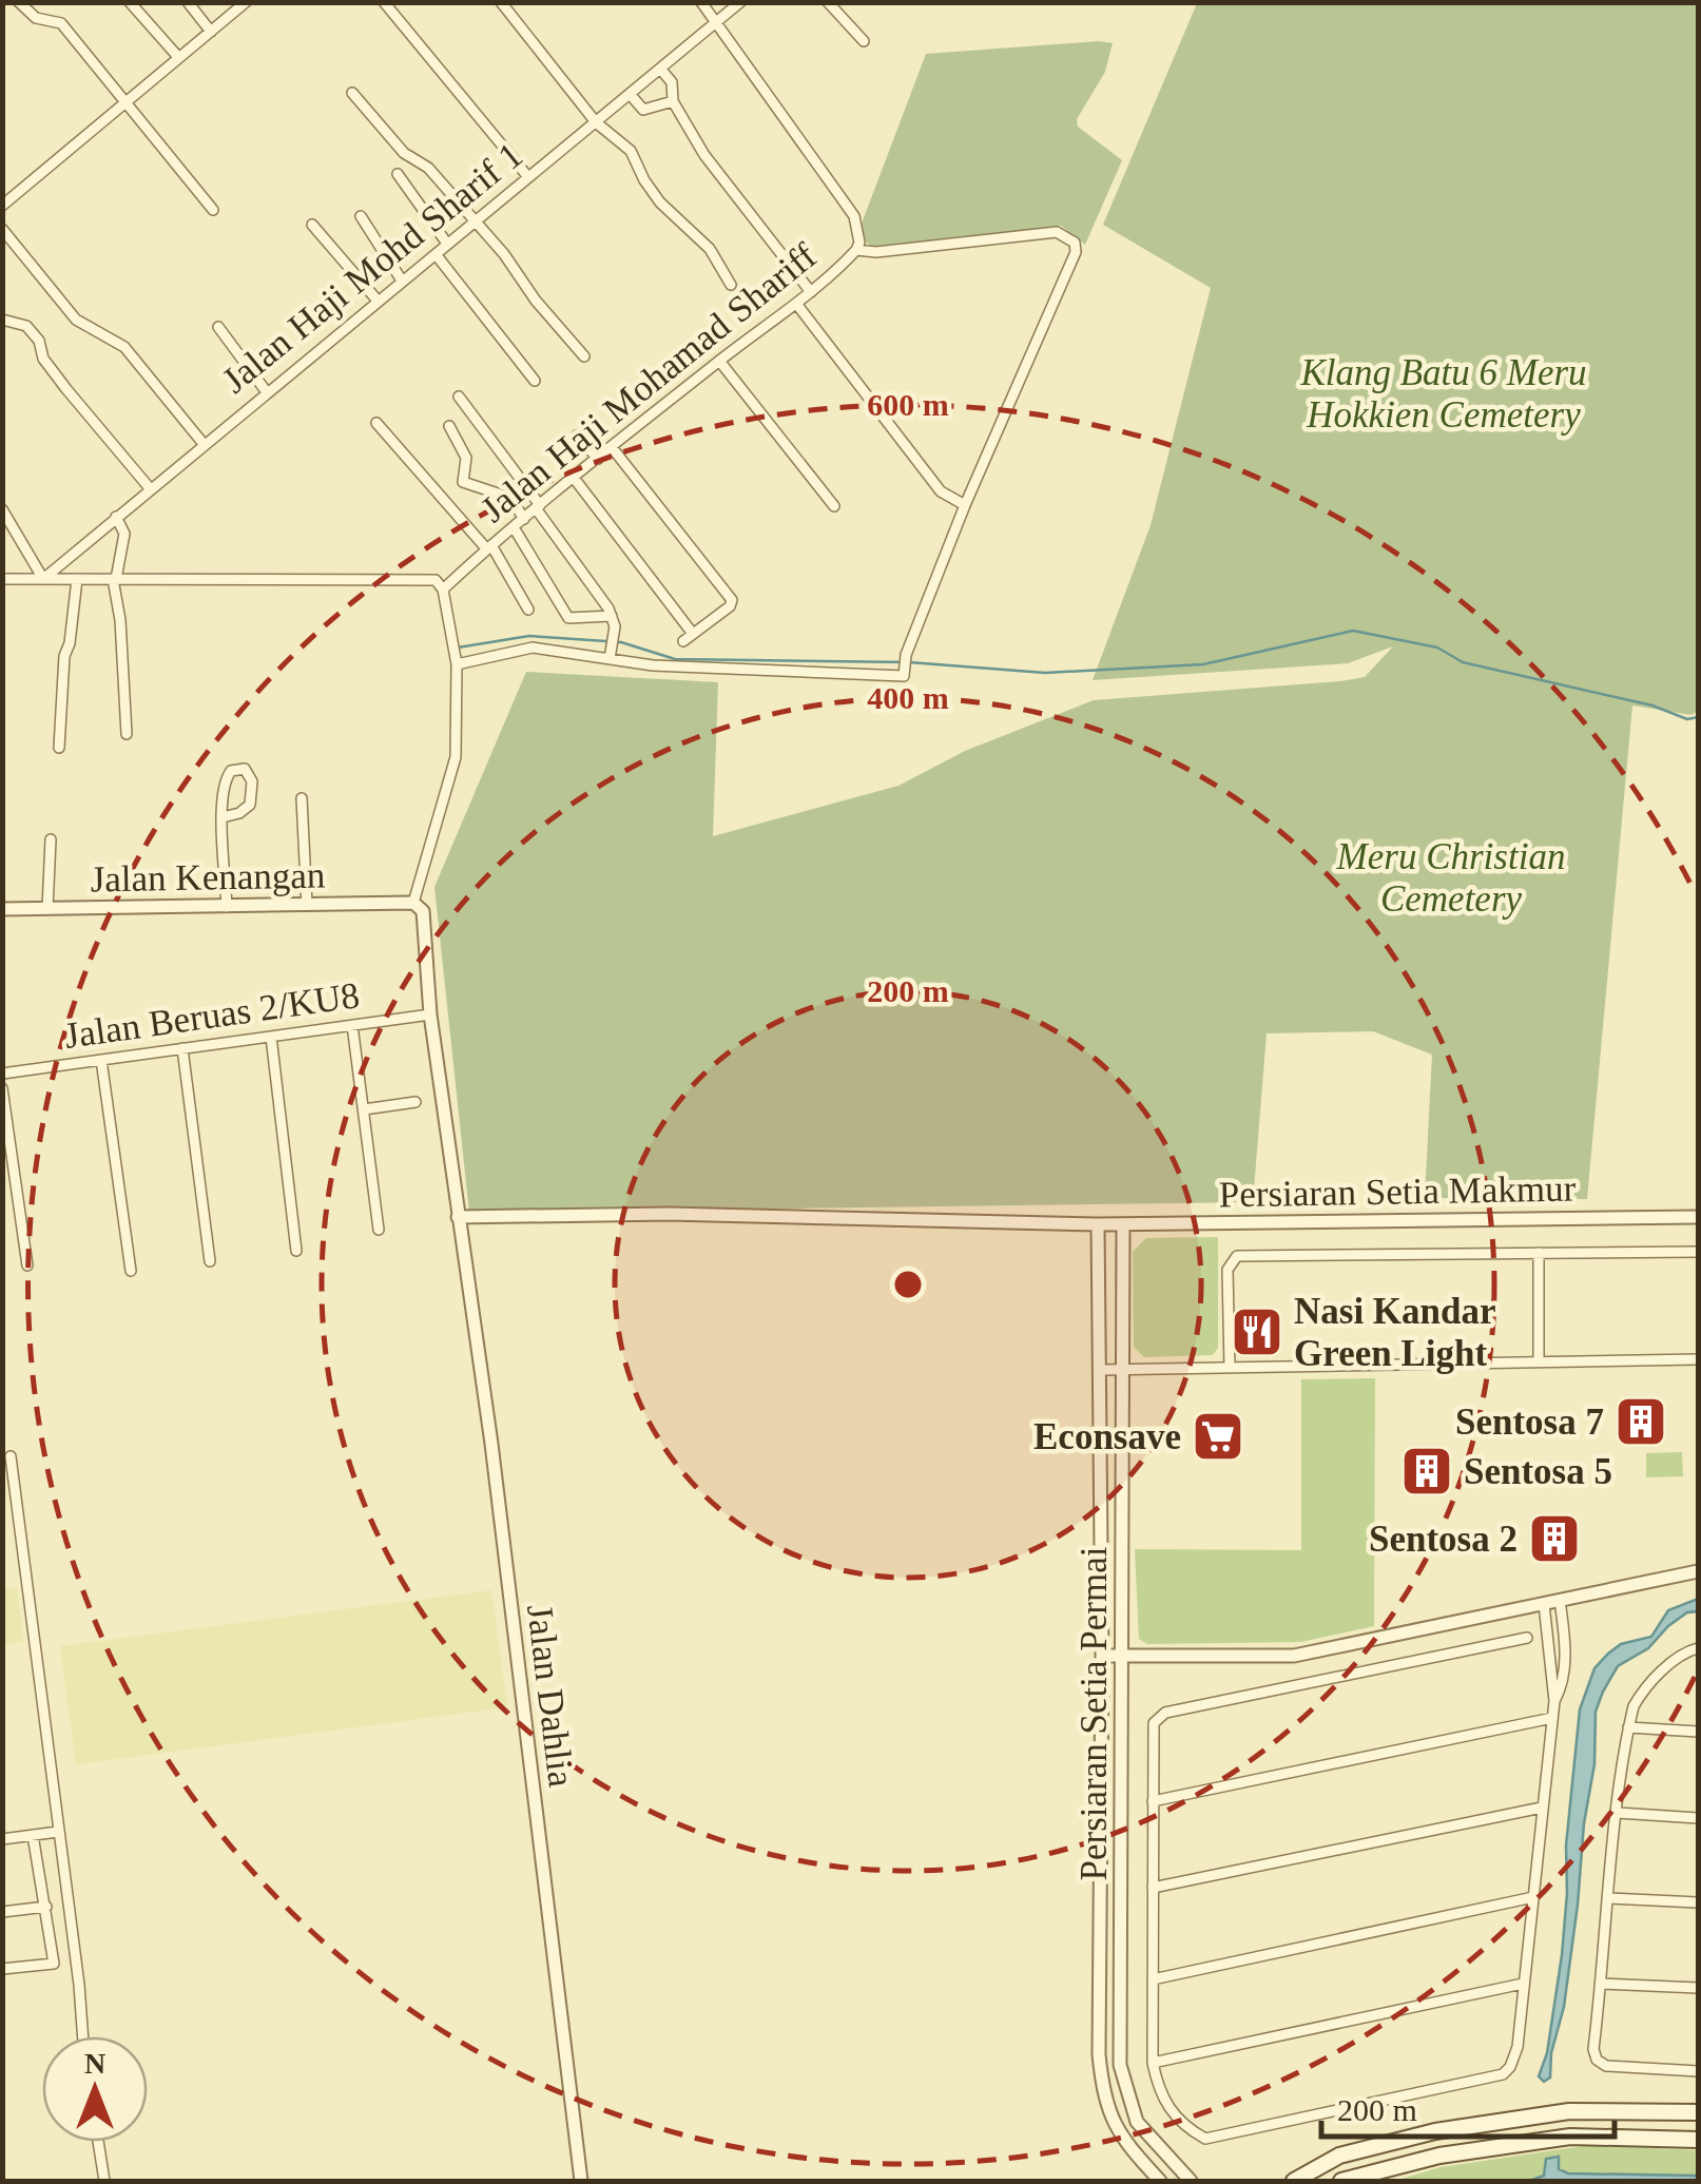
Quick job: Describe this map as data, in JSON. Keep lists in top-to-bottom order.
{
  "streets": {
    "street": [
      "Jalan Haji Mohd Sharif 1",
      "Jalan Haji Mohamad Shariff",
      "Jalan Kenangan",
      "Jalan Beruas 2/KU8",
      "Persiaran Setia Makmur",
      "Jalan Dahlia",
      "Persiaran Setia Permai"
    ]
  },
  "crossings": [
    ["Jalan Haji Mohd Sharif 1", "Jalan Haji Mohamad Shariff"],
    ["Jalan Kenangan", "Jalan Dahlia"],
    ["Jalan Beruas 2/KU8", "Jalan Dahlia"],
    ["Persiaran Setia Makmur", "Persiaran Setia Permai"]
  ],
  "parks": ["Klang Batu 6 Meru Hokkien Cemetery", "Meru Christian Cemetery"],
  "places": {
    "restaurant": ["Nasi Kandar Green Light"],
    "building": ["Sentosa 7", "Sentosa 5", "Sentosa 2"],
    "supermarket": ["Econsave"]
  },
  "scale_bar": "200 m",
  "north": "top",
  "rings": ["600 m", "400 m", "200 m"]
}
